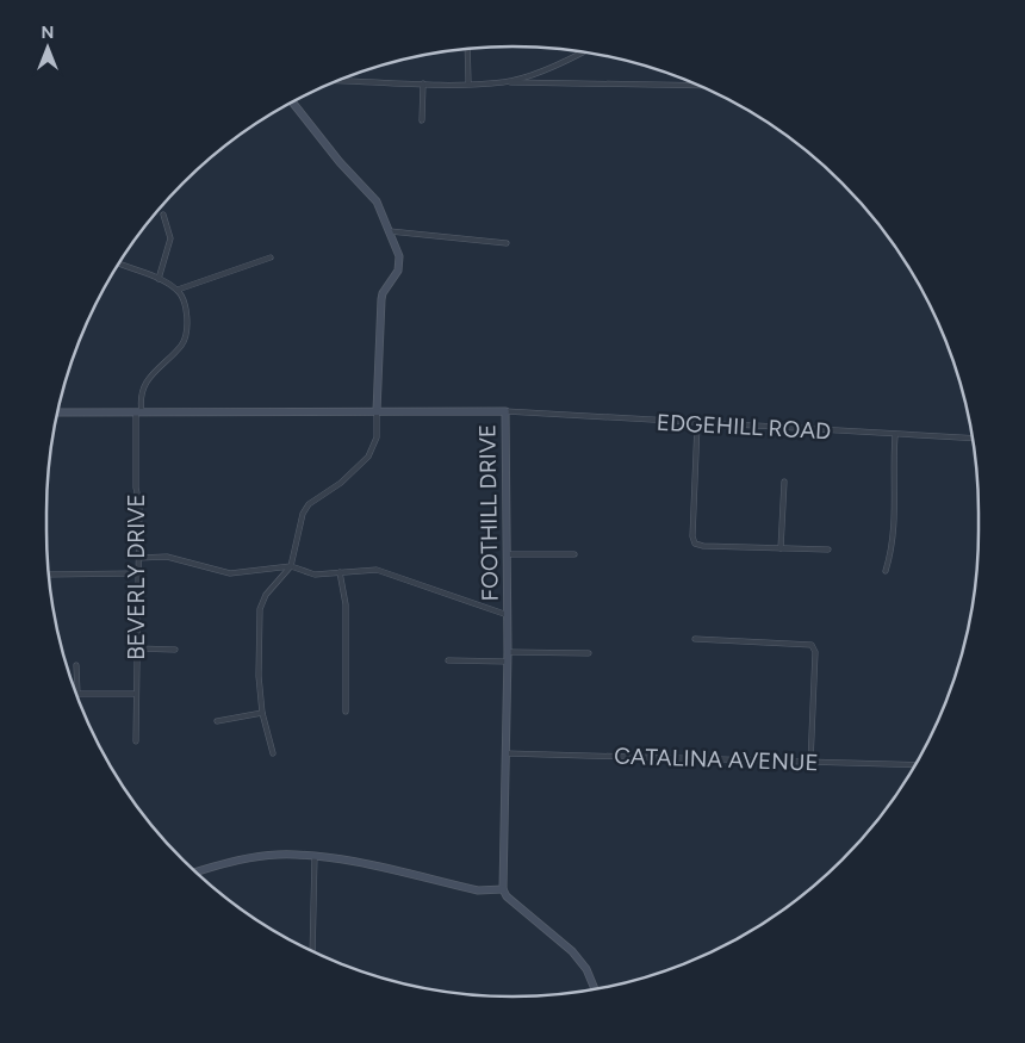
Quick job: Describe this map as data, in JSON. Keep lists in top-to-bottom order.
{
  "streets": {
    "street": [
      "EDGEHILL ROAD",
      "FOOTHILL DRIVE",
      "BEVERLY DRIVE",
      "CATALINA AVENUE"
    ]
  },
  "crossings": [
    ["EDGEHILL ROAD", "FOOTHILL DRIVE"],
    ["FOOTHILL DRIVE", "BEVERLY DRIVE"],
    ["FOOTHILL DRIVE", "CATALINA AVENUE"]
  ],
  "north": "top"
}
